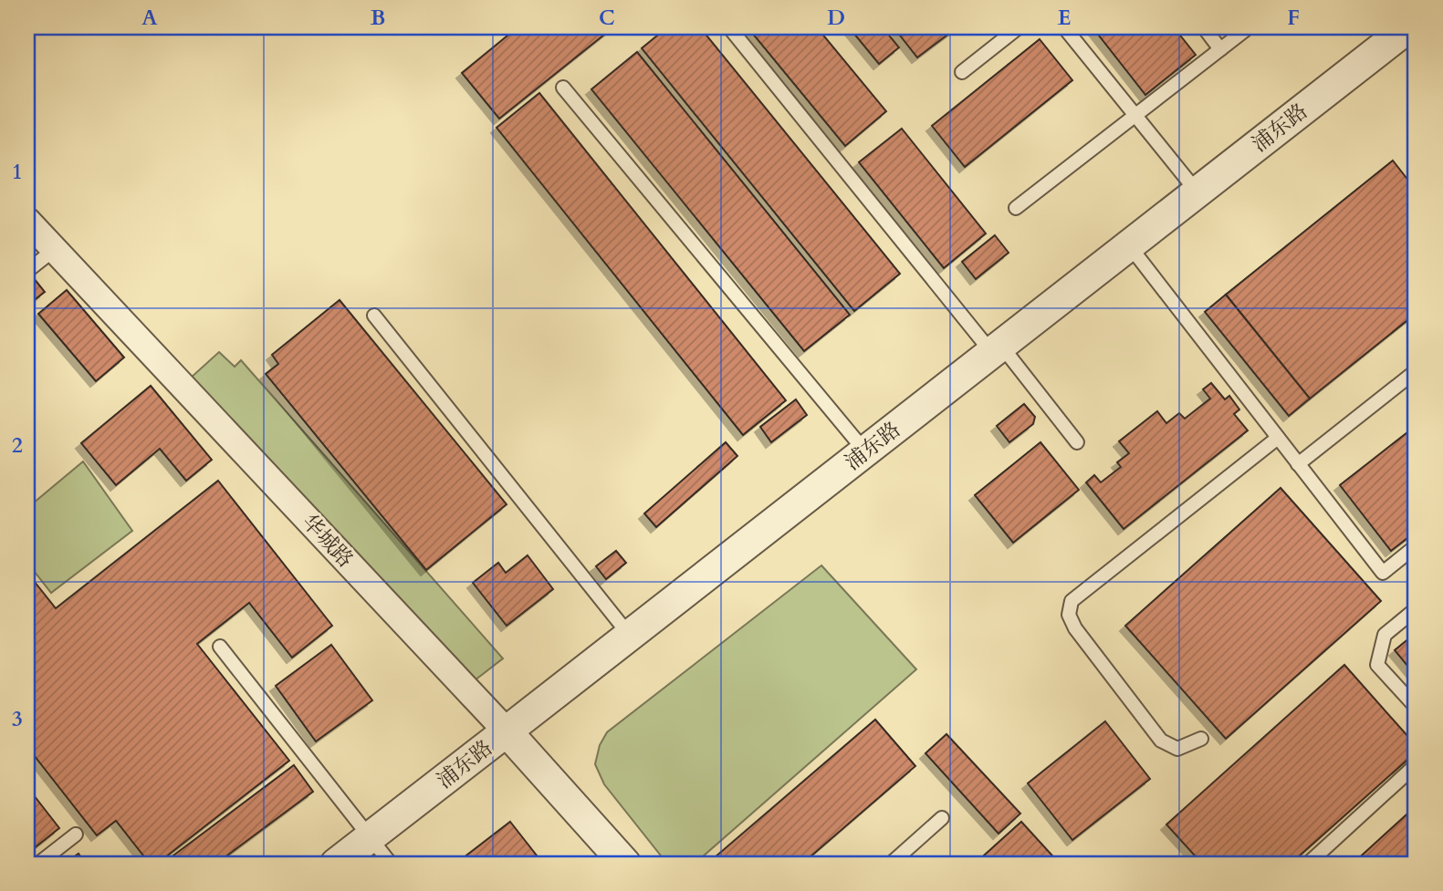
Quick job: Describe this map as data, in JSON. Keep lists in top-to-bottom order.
{
  "streets": {
    "street": ["浦东路", "华城路"]
  },
  "crossings": [
    ["浦东路", "华城路"]
  ],
  "grid": {
    "columns": [
      "A",
      "B",
      "C",
      "D",
      "E",
      "F"
    ],
    "rows": ["1", "2", "3"]
  }
}
